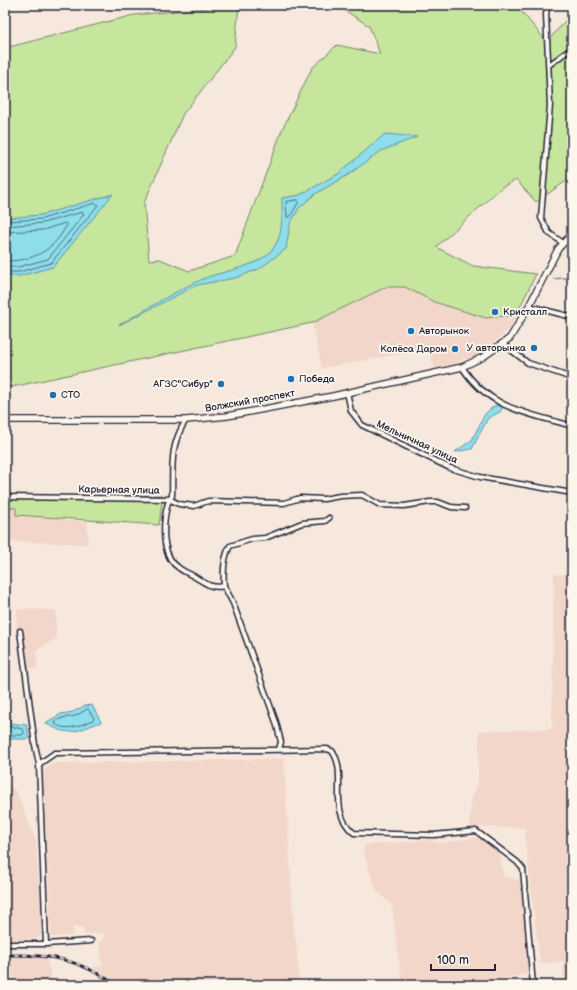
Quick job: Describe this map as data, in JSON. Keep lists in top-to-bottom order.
{
  "streets": {
    "main road": ["Волжский проспект"],
    "street": ["Мельничная улица", "Карьерная улица"]
  },
  "crossings": [
    ["Волжский проспект", "Мельничная улица"]
  ],
  "places": [
    "Кристалл",
    "Авторынок",
    "У авторынка",
    "Колёса Даром",
    "Победа",
    "АГЗС\"Сибур\"",
    "СТО"
  ],
  "scale_bar": "100 m"
}
